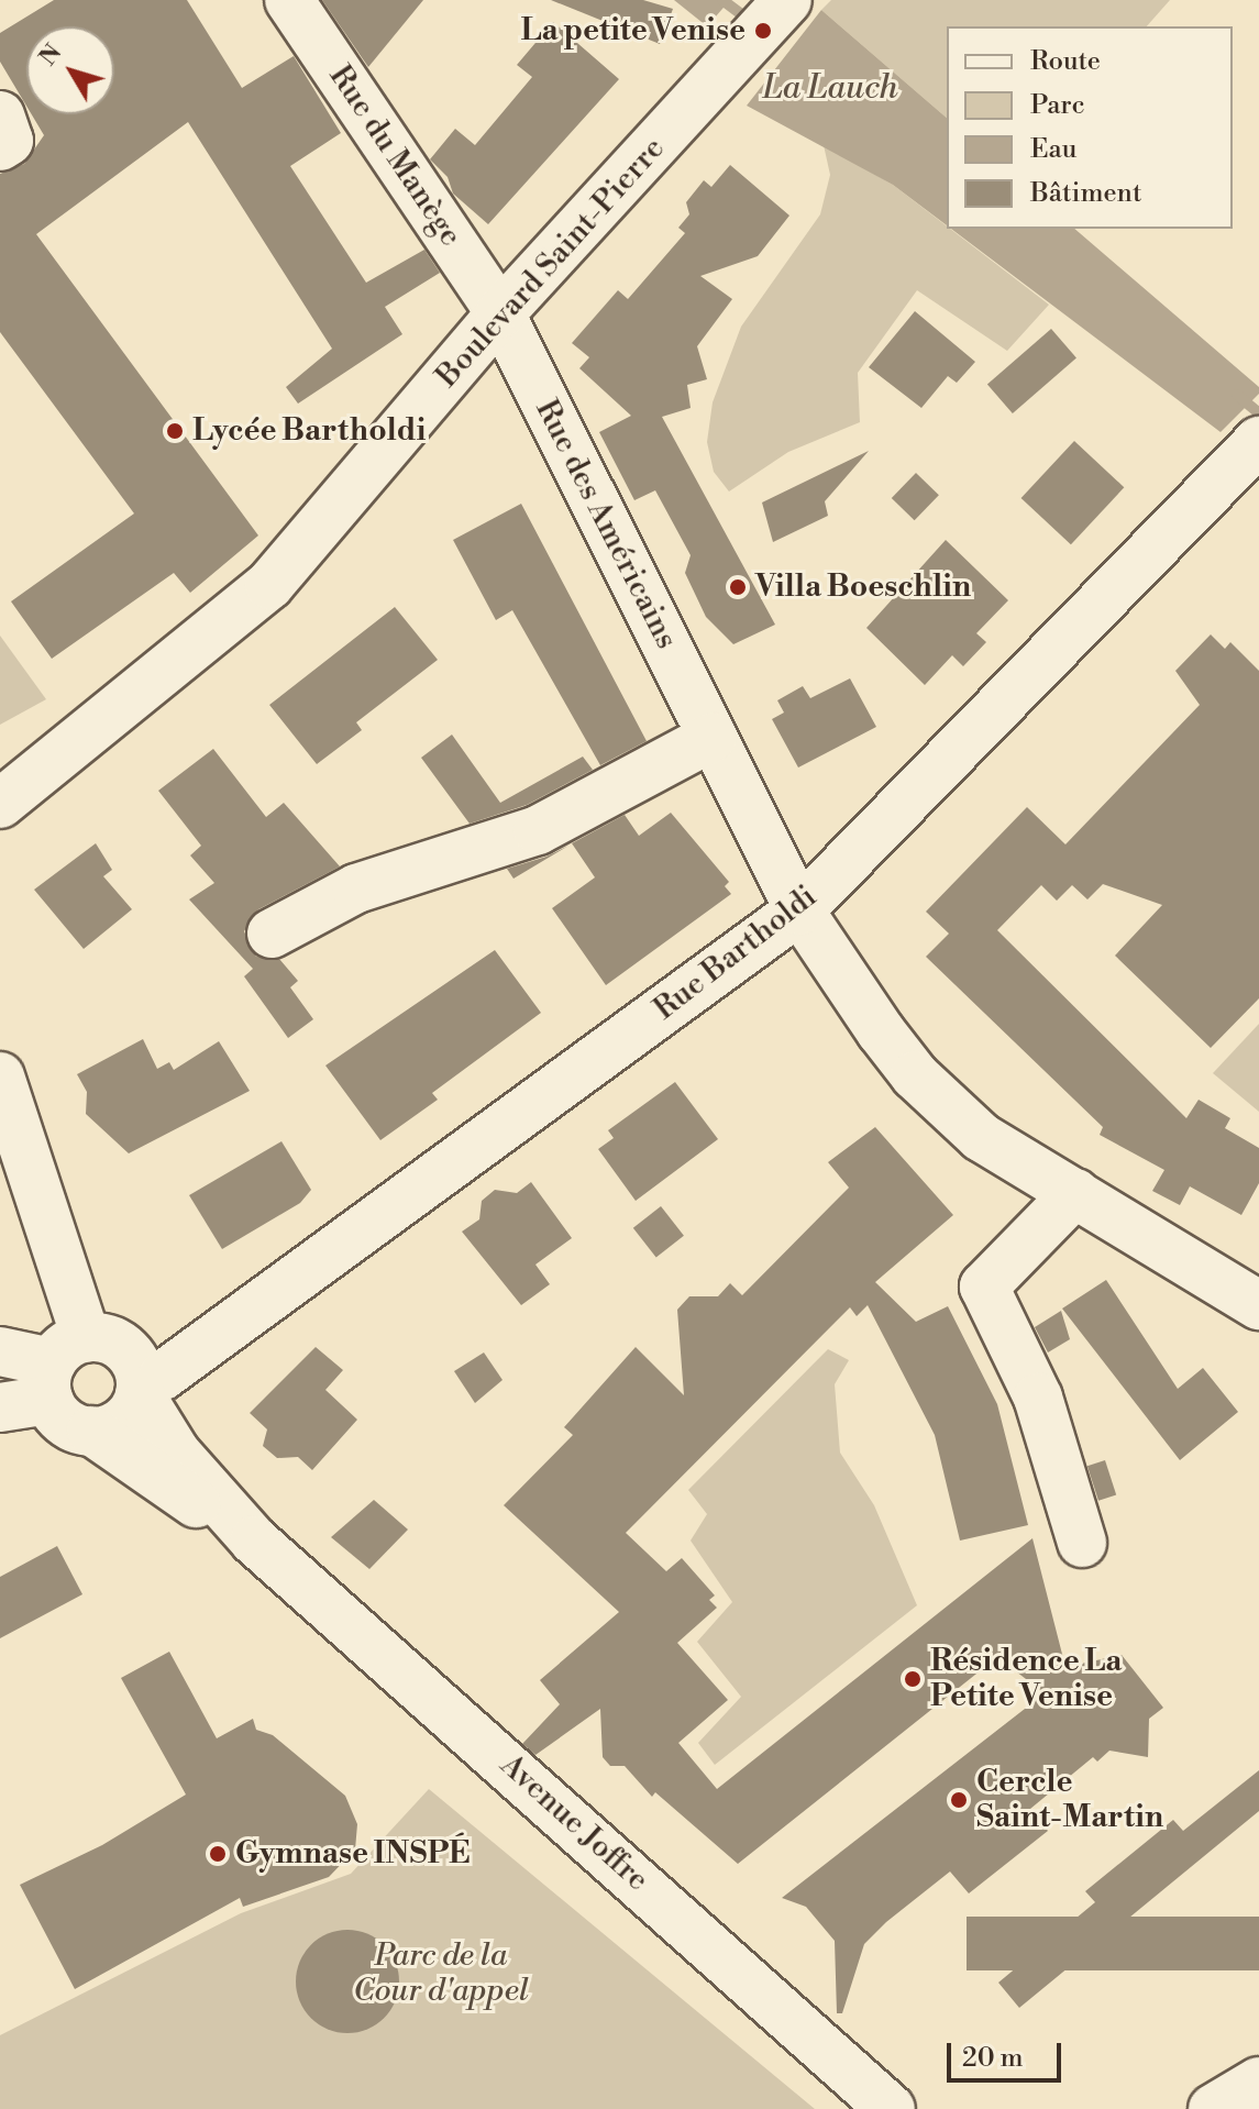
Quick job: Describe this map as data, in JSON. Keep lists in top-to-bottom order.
{
  "streets": {
    "street": [
      "Rue du Manège",
      "Boulevard Saint-Pierre",
      "Rue des Américains",
      "Rue Bartholdi",
      "Avenue Joffre"
    ]
  },
  "crossings": [
    ["Rue du Manège", "Boulevard Saint-Pierre"],
    ["Rue du Manège", "Rue des Américains"],
    ["Boulevard Saint-Pierre", "Rue des Américains"],
    ["Rue des Américains", "Rue Bartholdi"],
    ["Rue Bartholdi", "Avenue Joffre"]
  ],
  "water": ["La Lauch"],
  "parks": ["Parc de la Cour d'appel"],
  "places": [
    "La petite Venise",
    "Lycée Bartholdi",
    "Villa Boeschlin",
    "Résidence La Petite Venise",
    "Cercle Saint-Martin",
    "Gymnase INSPÉ"
  ],
  "legend": [
    "Route",
    "Parc",
    "Eau",
    "Bâtiment"
  ],
  "scale_bar": "20 m",
  "north": "top left"
}
